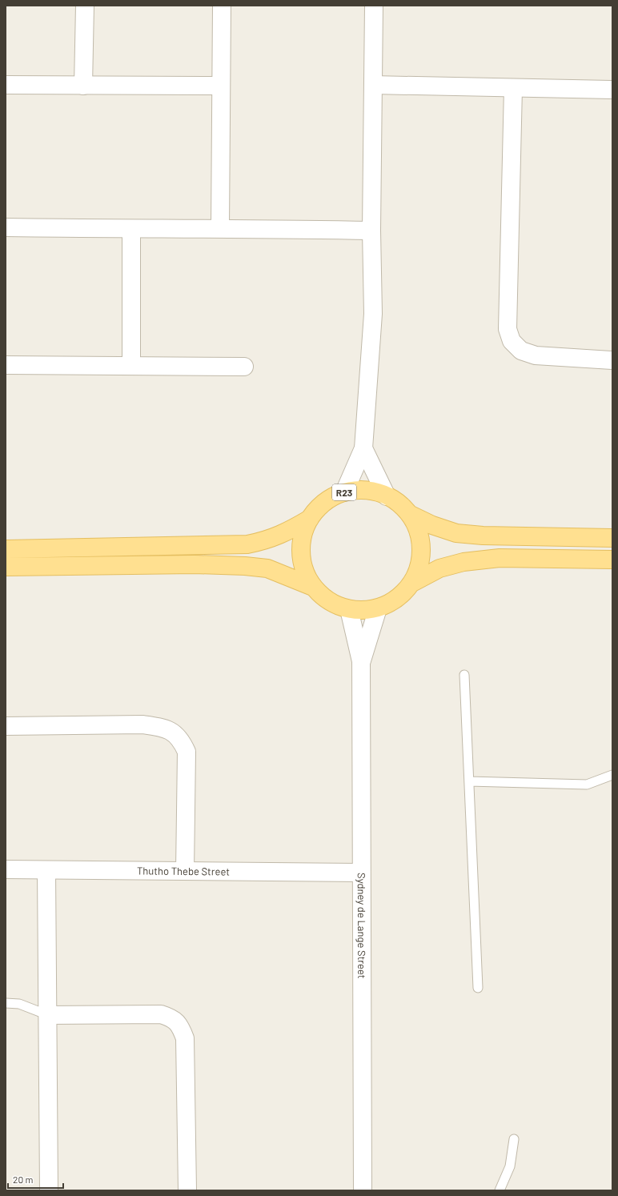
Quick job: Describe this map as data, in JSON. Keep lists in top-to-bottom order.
{
  "streets": {
    "main road": ["R23"],
    "street": ["Thutho Thebe Street", "Sydney de Lange Street"]
  },
  "crossings": [
    ["R23", "Sydney de Lange Street"],
    ["Thutho Thebe Street", "Sydney de Lange Street"]
  ],
  "scale_bar": "20 m"
}
